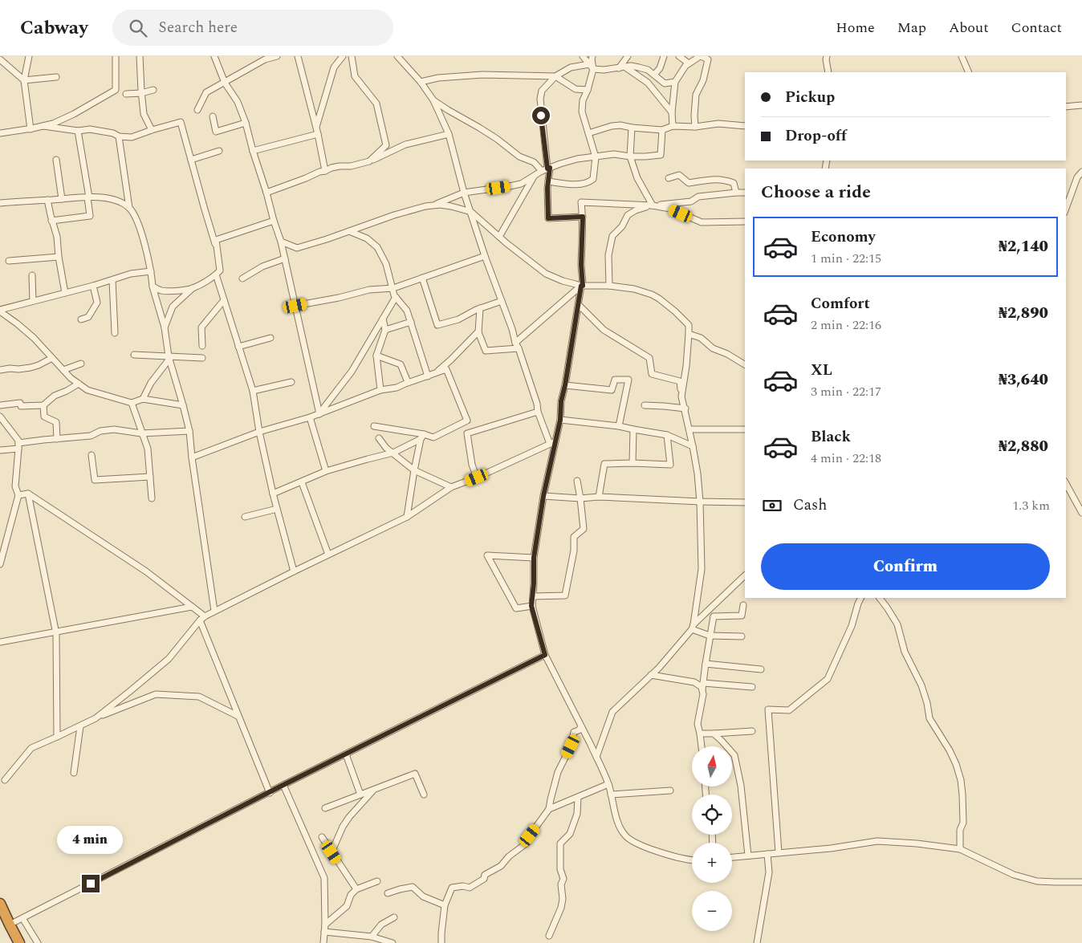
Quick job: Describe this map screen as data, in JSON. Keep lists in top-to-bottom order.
{
  "north": "top",
  "page": {
    "header": "Cabway",
    "search": "Search here",
    "nav": [
      "Home",
      "Map",
      "About",
      "Contact"
    ],
    "banner": ["Pickup", "Drop-off"],
    "heading": "Choose a ride",
    "list": [
      {
        "name": "Economy",
        "note": "1 min · 22:15",
        "value": "₦2,140"
      },
      {
        "name": "Comfort",
        "note": "2 min · 22:16",
        "value": "₦2,890"
      },
      {
        "name": "XL",
        "note": "3 min · 22:17",
        "value": "₦3,640"
      },
      {
        "name": "Black",
        "note": "4 min · 22:18",
        "value": "₦2,880"
      }
    ],
    "pay": ["Cash", "1.3 km"],
    "buttons": "Confirm",
    "map_buttons": ["+", "−"],
    "bubble": "4 min"
  }
}
